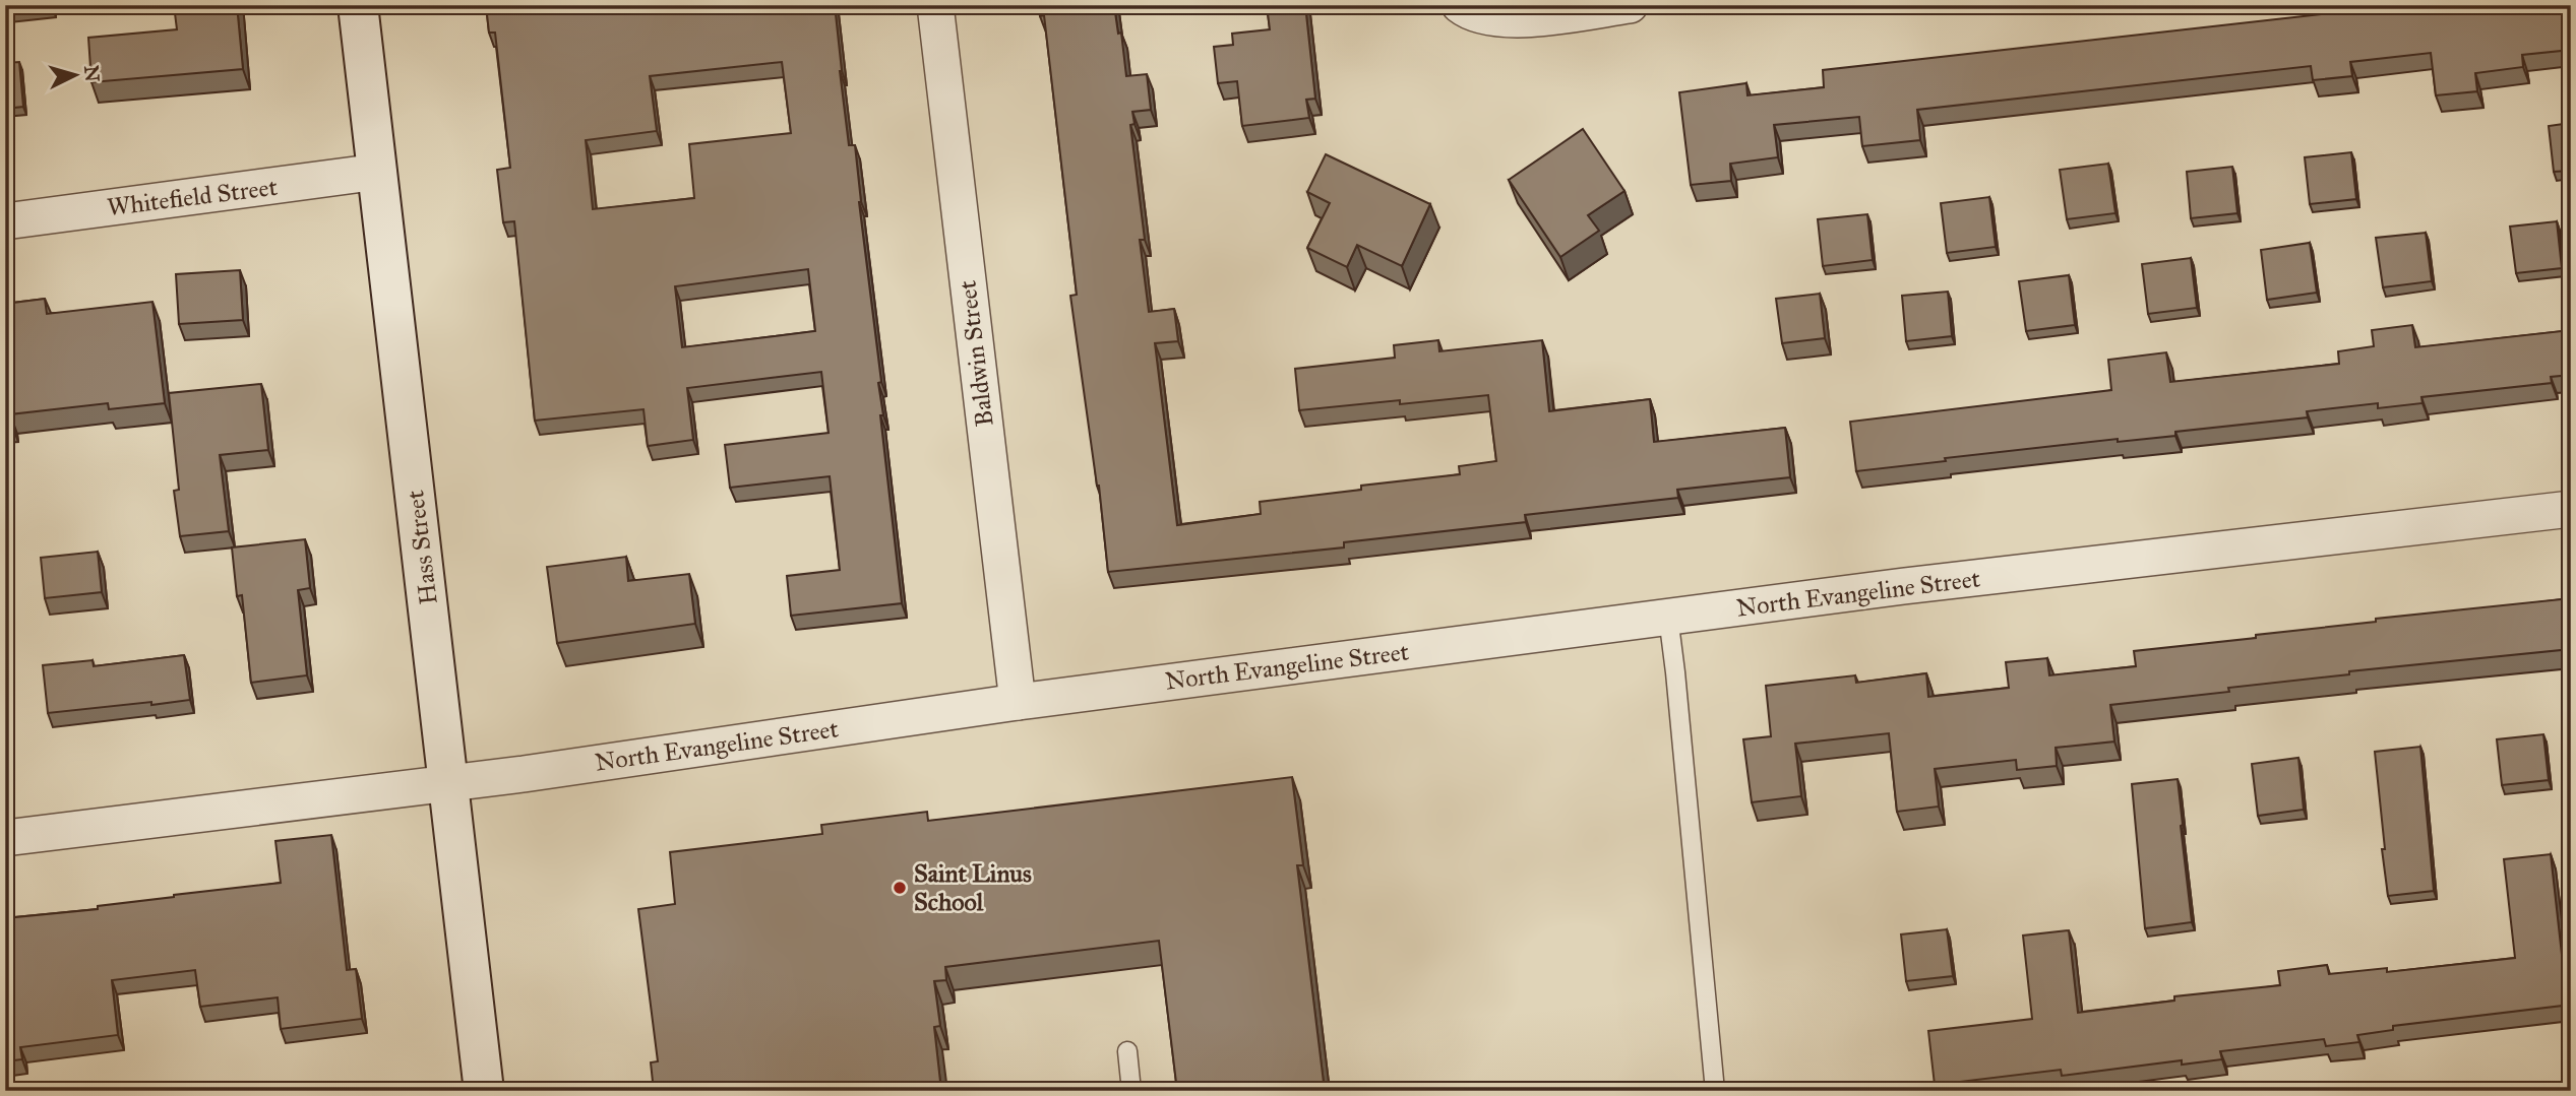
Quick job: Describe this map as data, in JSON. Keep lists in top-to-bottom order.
{
  "streets": {
    "street": [
      "Whitefield Street",
      "Baldwin Street",
      "Hass Street",
      "North Evangeline Street"
    ]
  },
  "crossings": [
    ["Whitefield Street", "Hass Street"],
    ["Baldwin Street", "North Evangeline Street"],
    ["Hass Street", "North Evangeline Street"]
  ],
  "places": ["Saint Linus School"],
  "north": "right"
}
